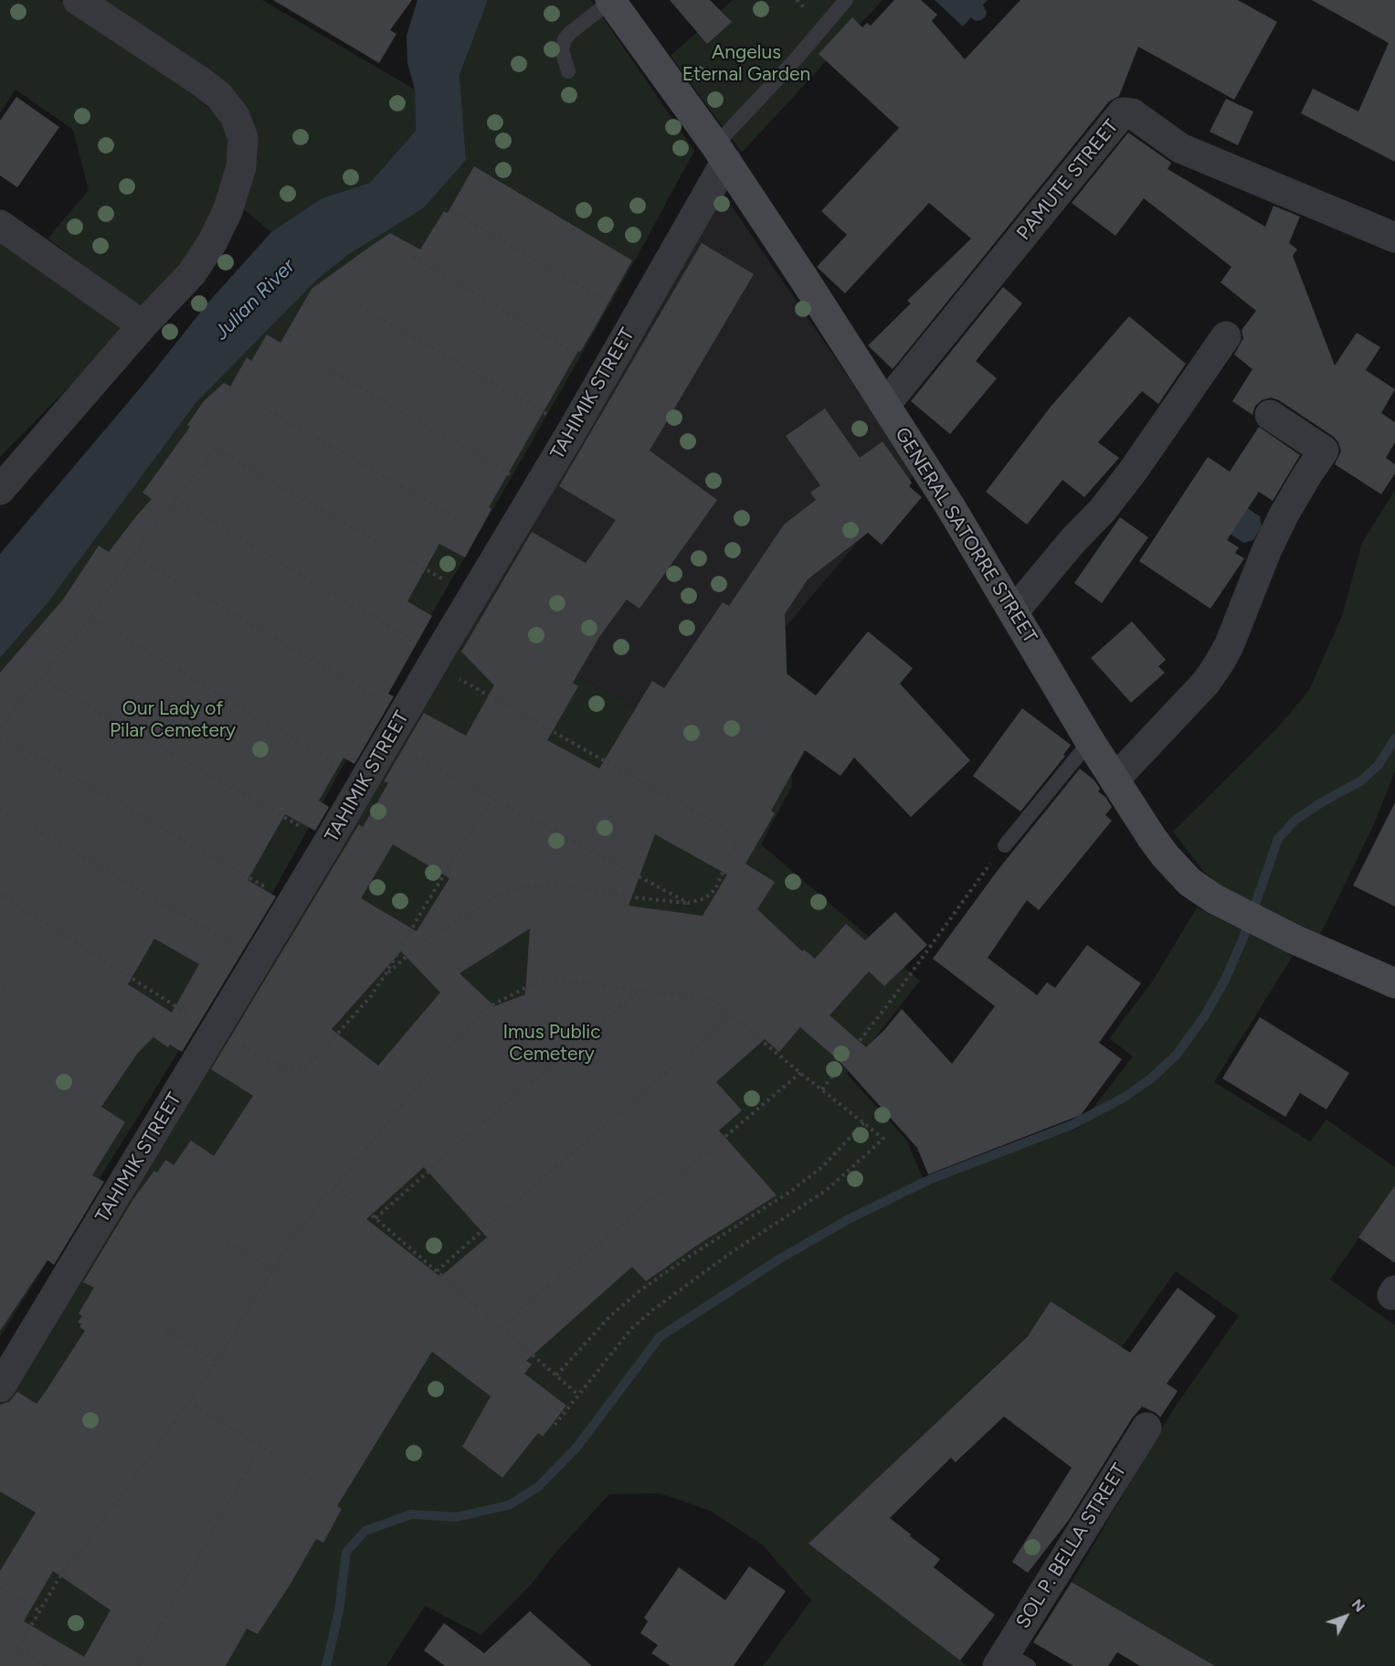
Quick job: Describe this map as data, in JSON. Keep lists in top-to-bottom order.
{
  "streets": {
    "street": [
      "PAMUTE STREET",
      "TAHIMIK STREET",
      "GENERAL SATORRE STREET",
      "SOL P. BELLA STREET"
    ]
  },
  "crossings": [
    ["PAMUTE STREET", "GENERAL SATORRE STREET"],
    ["TAHIMIK STREET", "GENERAL SATORRE STREET"]
  ],
  "water": ["Julian River"],
  "parks": ["Angelus Eternal Garden", "Our Lady of Pilar Cemetery", "Imus Public Cemetery"],
  "north": "top right"
}
